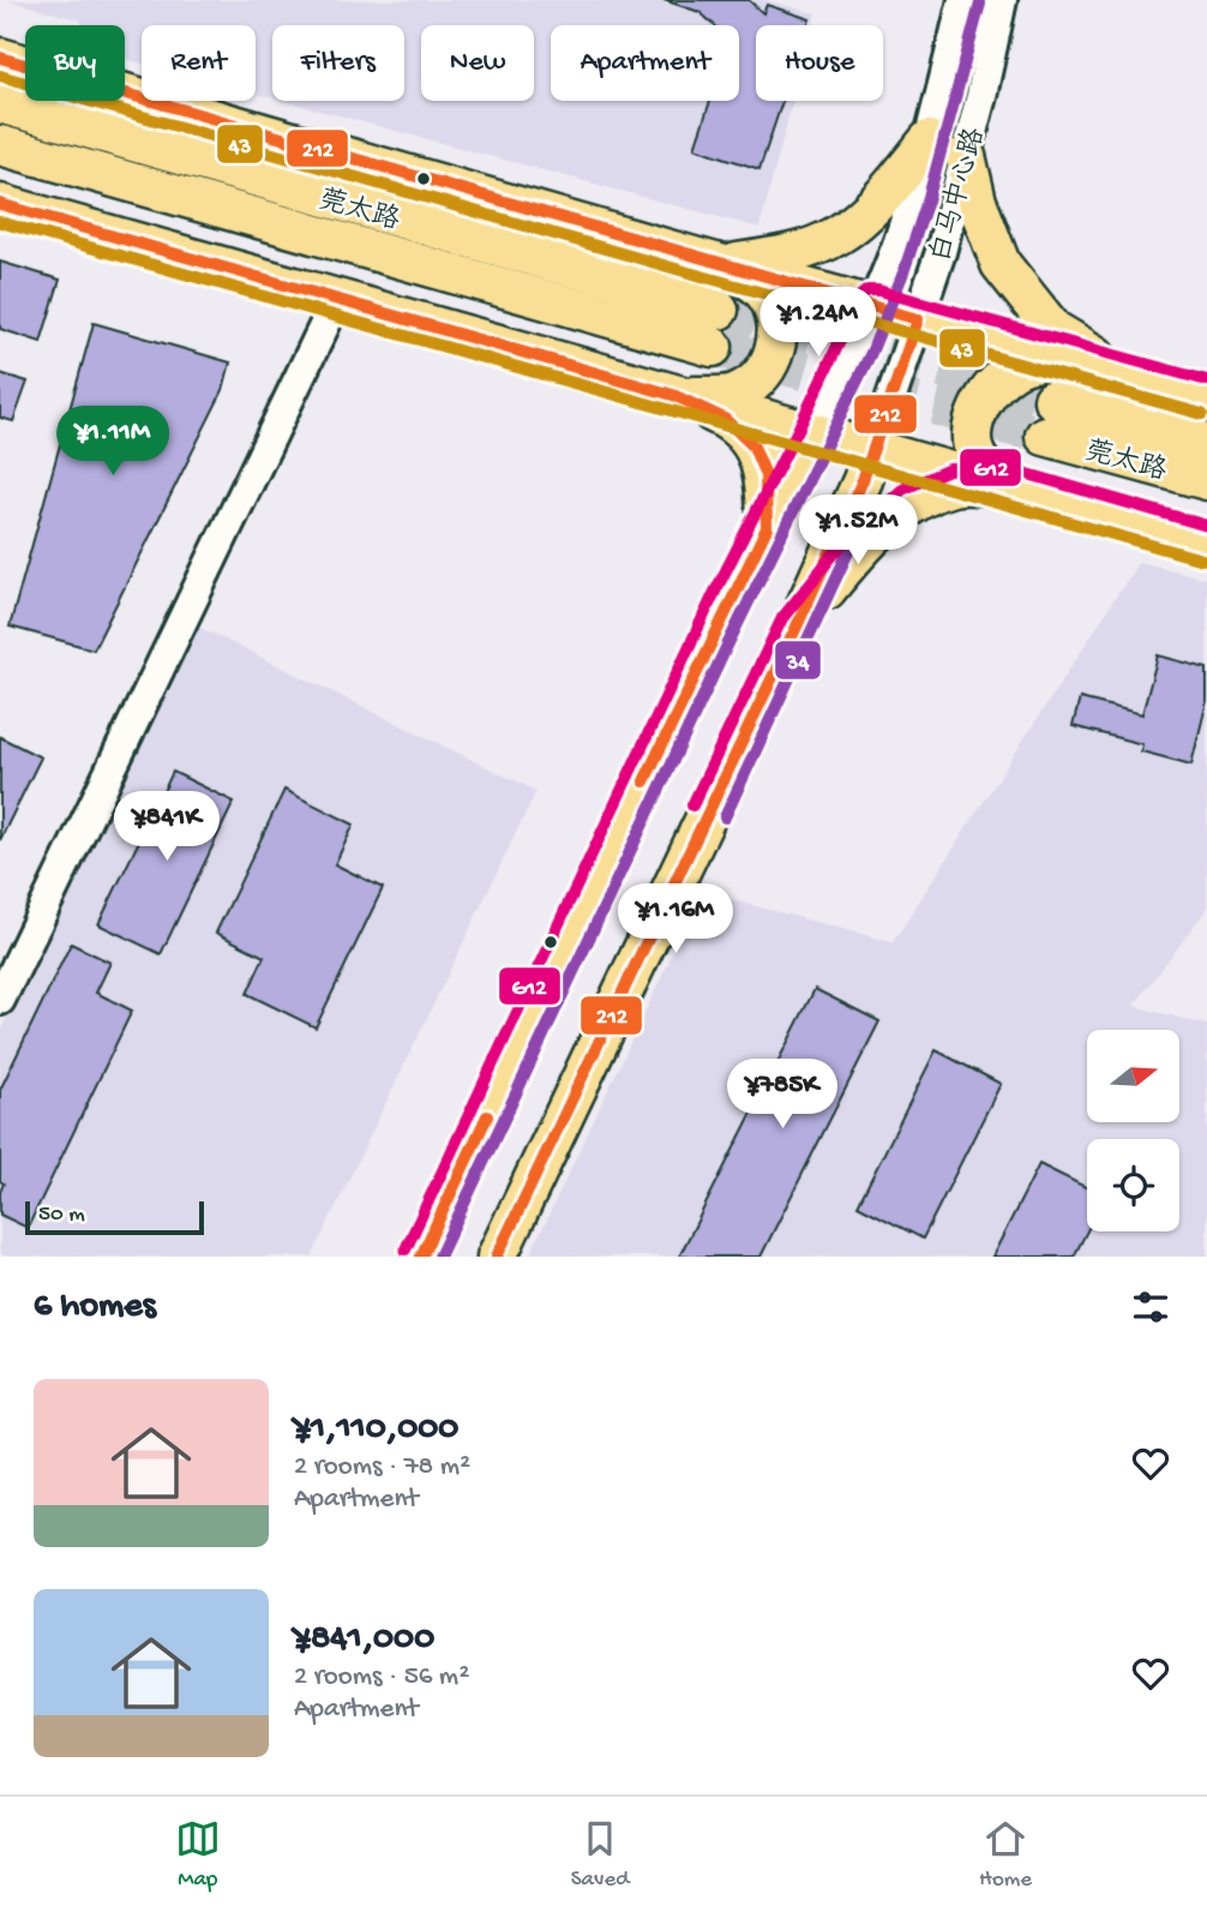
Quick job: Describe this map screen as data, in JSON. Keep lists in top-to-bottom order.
{
  "streets": {
    "main road": ["莞太路"],
    "street": ["白马中心路"]
  },
  "lines": [
    "transit line 34",
    "transit line 212",
    "transit line 43",
    "transit line G12"
  ],
  "scale_bar": "50 m",
  "north": "right",
  "page": {
    "chip": [
      "Buy",
      "Rent",
      "Filters",
      "New",
      "Apartment",
      "House"
    ],
    "price": [
      "¥1.24M",
      "¥1.11M",
      "¥1.52M",
      "¥841K",
      "¥1.16M",
      "¥785K"
    ],
    "scale": "50 m",
    "heading": "6 homes",
    "list": [
      {
        "name": "¥1,110,000",
        "note": "2 rooms · 78 m² · Apartment"
      },
      {
        "name": "¥841,000",
        "note": "2 rooms · 56 m² · Apartment"
      }
    ],
    "tabs": ["Map", "Saved", "Home"]
  }
}
